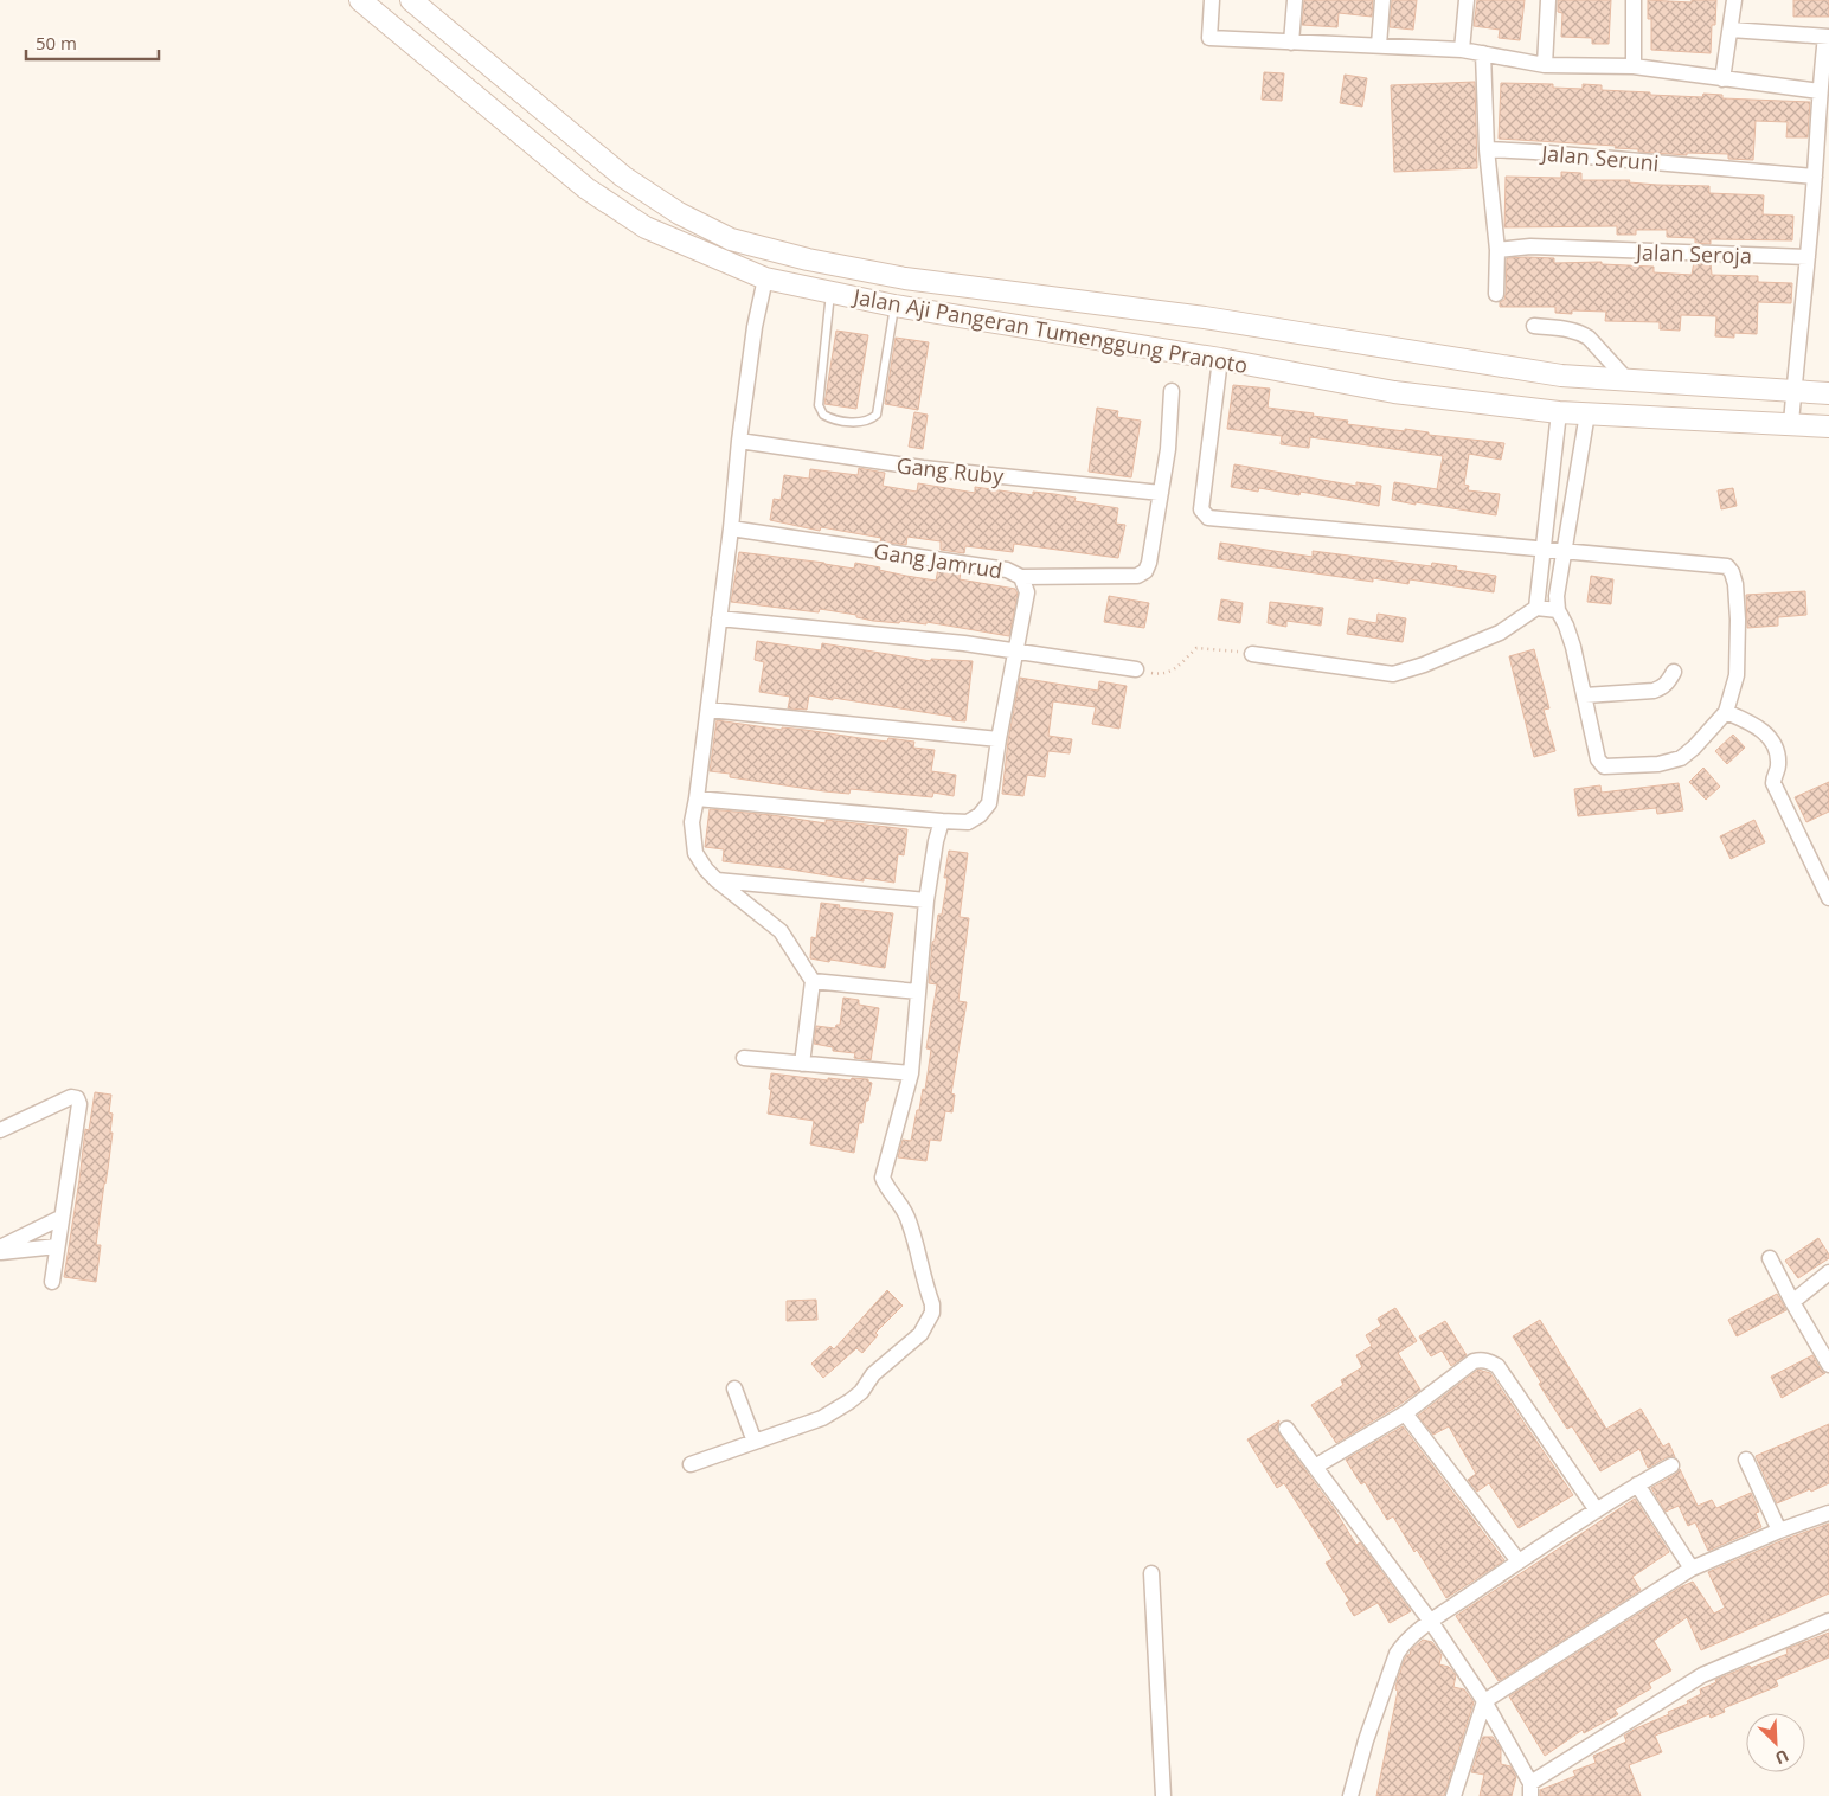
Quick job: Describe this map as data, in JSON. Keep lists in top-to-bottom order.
{
  "streets": {
    "main road": ["Jalan Aji Pangeran Tumenggung Pranoto"],
    "street": [
      "Jalan Seruni",
      "Jalan Seroja",
      "Gang Ruby",
      "Gang Jamrud"
    ]
  },
  "crossings": [
    ["Gang Ruby", "Gang Jamrud"]
  ],
  "scale_bar": "50 m",
  "north": "bottom right"
}
